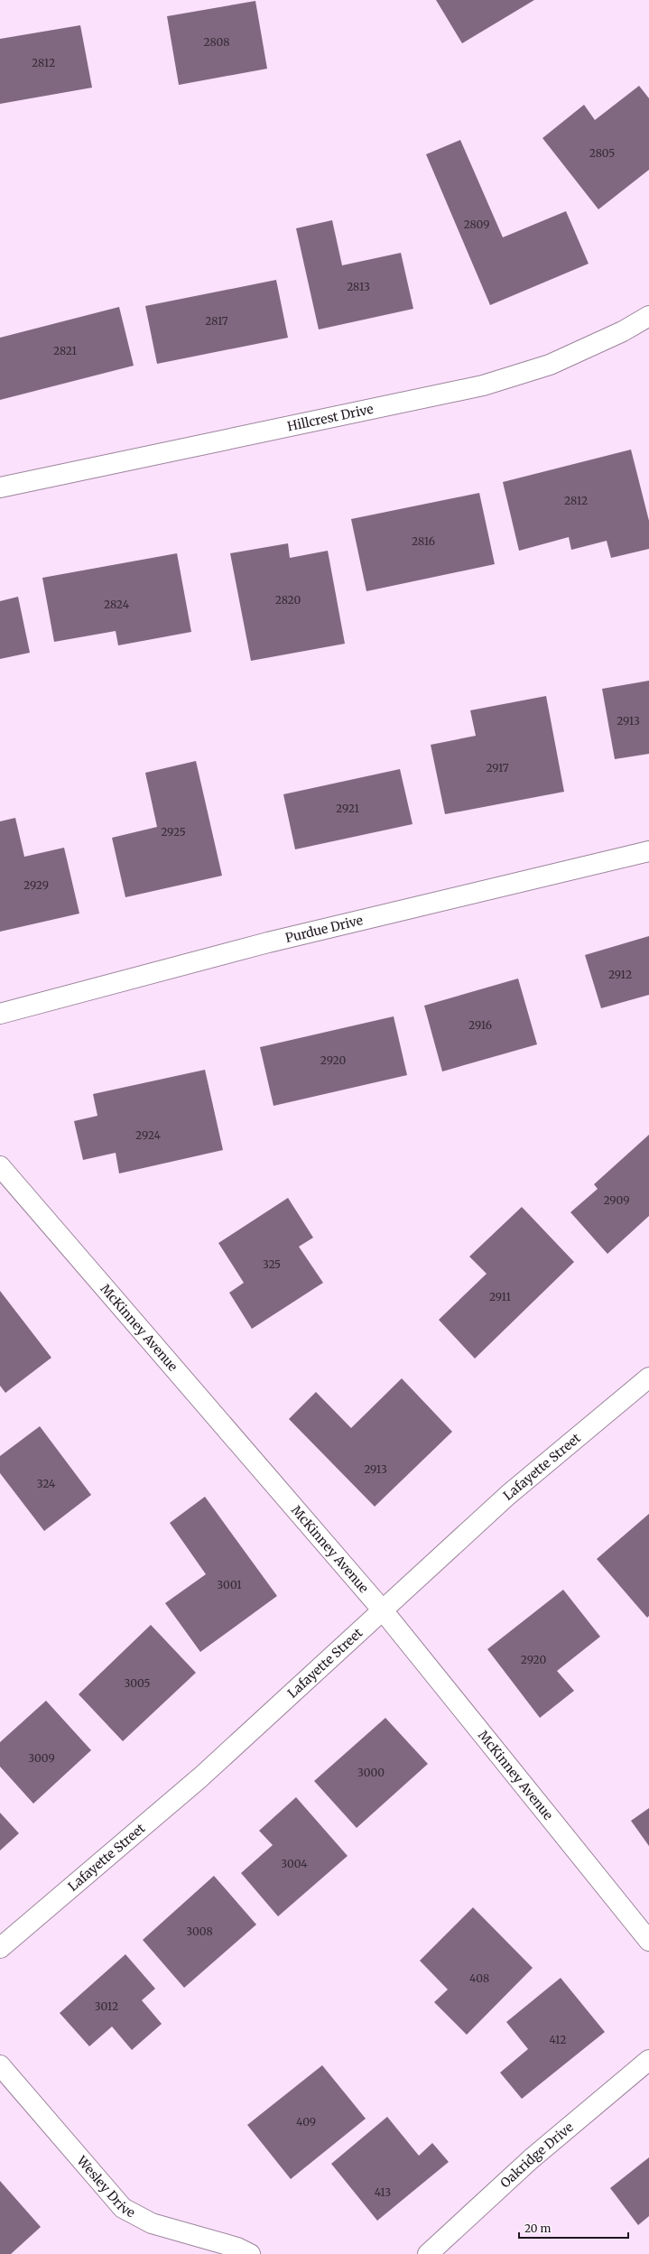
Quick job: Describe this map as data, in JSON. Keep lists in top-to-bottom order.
{
  "streets": {
    "street": [
      "Hillcrest Drive",
      "Purdue Drive",
      "McKinney Avenue",
      "Lafayette Street",
      "Oakridge Drive",
      "Wesley Drive"
    ]
  },
  "crossings": [
    ["McKinney Avenue", "Lafayette Street"]
  ],
  "house_numbers": [
    "2808",
    "2812",
    "2805",
    "2809",
    "2813",
    "2817",
    "2821",
    "2812",
    "2816",
    "2820",
    "2824",
    "2913",
    "2917",
    "2921",
    "2925",
    "2929",
    "2912",
    "2916",
    "2920",
    "2924",
    "2909",
    "325",
    "2911",
    "2913",
    "324",
    "3001",
    "2920",
    "3005",
    "3009",
    "3000",
    "3004",
    "3008",
    "408",
    "3012",
    "412",
    "409",
    "413"
  ],
  "scale_bar": "20 m"
}
